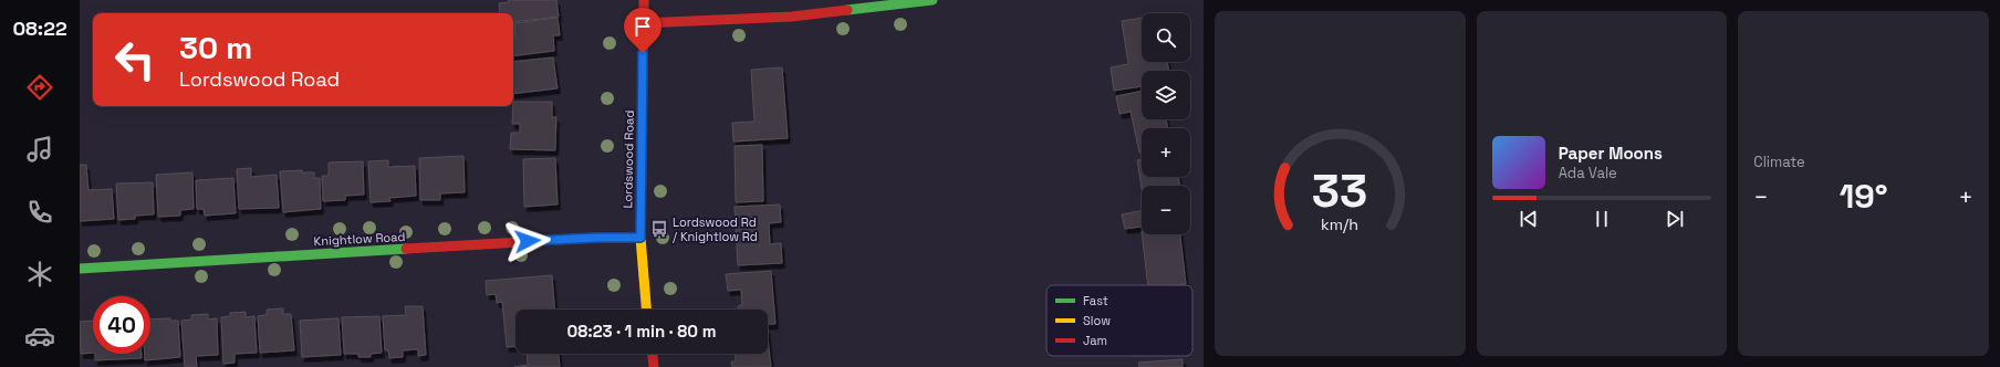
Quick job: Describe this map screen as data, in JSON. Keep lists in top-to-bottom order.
{
  "streets": {
    "street": ["Lordswood Road", "Knightlow Road"]
  },
  "crossings": [
    ["Lordswood Road", "Knightlow Road"]
  ],
  "places": {
    "bus stop": ["Lordswood Rd / Knightlow Rd"]
  },
  "legend": ["Fast", "Slow", "Jam"],
  "page": {
    "tabs": "08:22",
    "tile": "Climate",
    "map_buttons": ["+", "−"],
    "turn": ["30 m", "Lordswood Road"],
    "song": ["Paper Moons", "Ada Vale"],
    "heat": ["−", "19°", "+"],
    "limit": "40",
    "trip": "08:23 · 1 min · 80 m",
    "gauge": ["33", "km/h"]
  }
}
